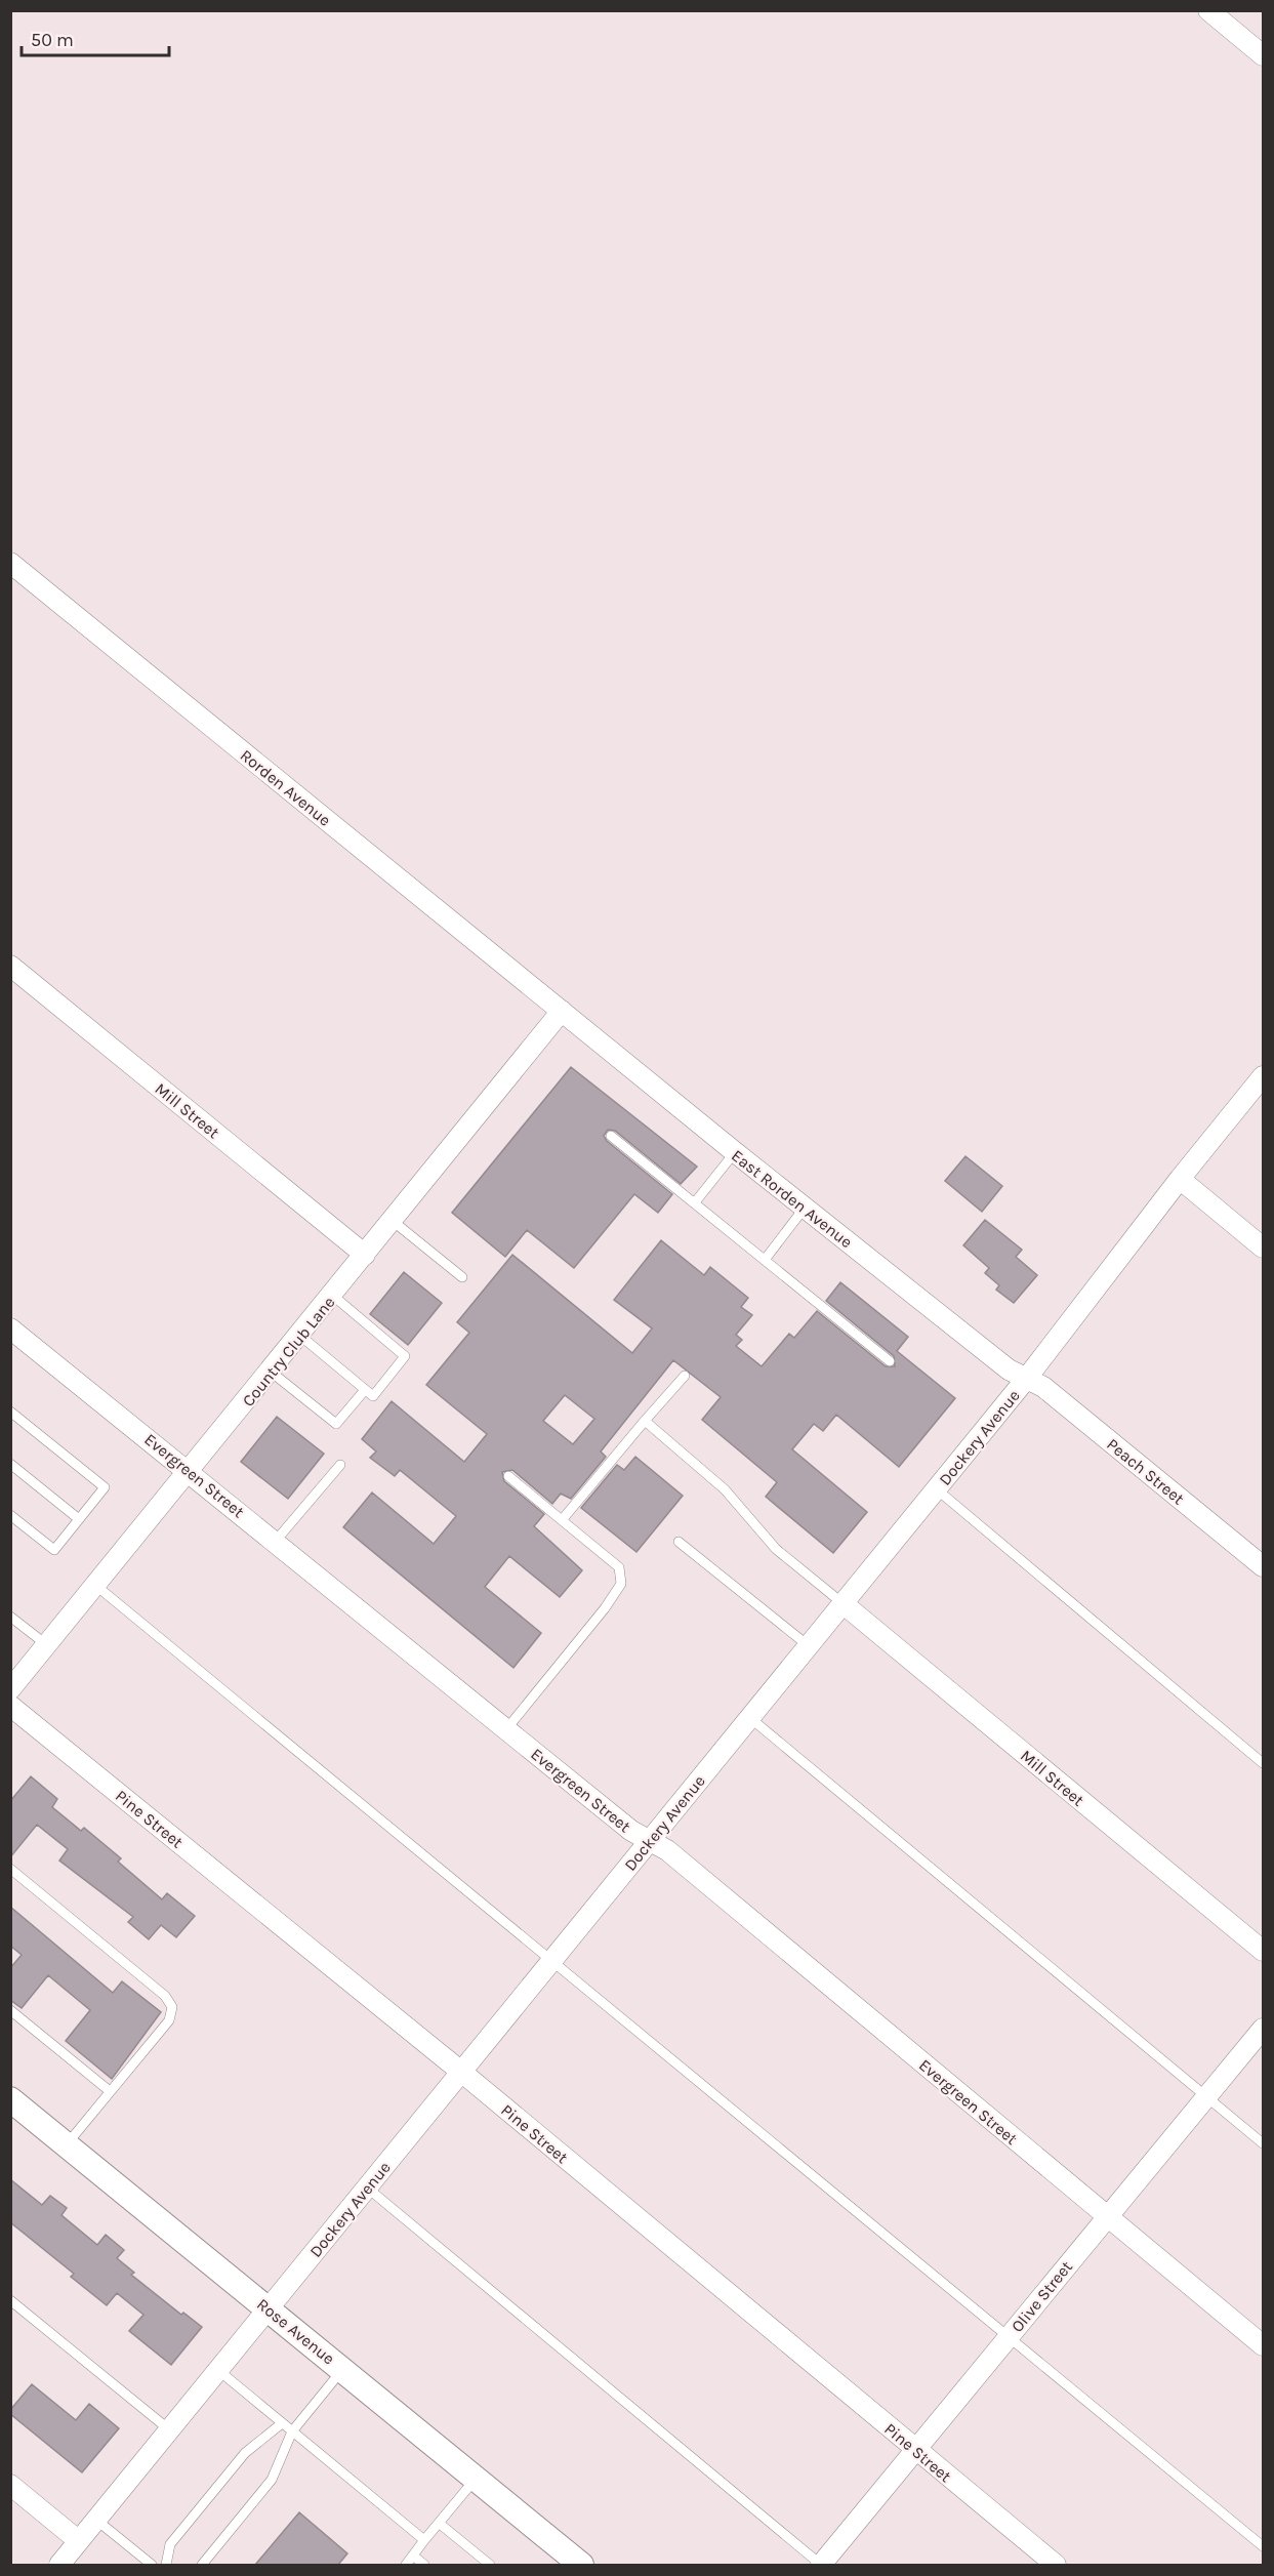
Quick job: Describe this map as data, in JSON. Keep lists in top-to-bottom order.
{
  "streets": {
    "street": [
      "Rorden Avenue",
      "Mill Street",
      "East Rorden Avenue",
      "Country Club Lane",
      "Dockery Avenue",
      "Peach Street",
      "Evergreen Street",
      "Pine Street",
      "Olive Street",
      "Rose Avenue"
    ]
  },
  "crossings": [
    ["Rorden Avenue", "East Rorden Avenue"],
    ["Rorden Avenue", "Country Club Lane"],
    ["Mill Street", "Country Club Lane"],
    ["Mill Street", "Dockery Avenue"],
    ["East Rorden Avenue", "Country Club Lane"],
    ["East Rorden Avenue", "Dockery Avenue"],
    ["East Rorden Avenue", "Peach Street"],
    ["Country Club Lane", "Evergreen Street"],
    ["Dockery Avenue", "Peach Street"],
    ["Dockery Avenue", "Evergreen Street"],
    ["Dockery Avenue", "Pine Street"],
    ["Dockery Avenue", "Rose Avenue"],
    ["Evergreen Street", "Olive Street"],
    ["Pine Street", "Olive Street"]
  ],
  "scale_bar": "50 m"
}
